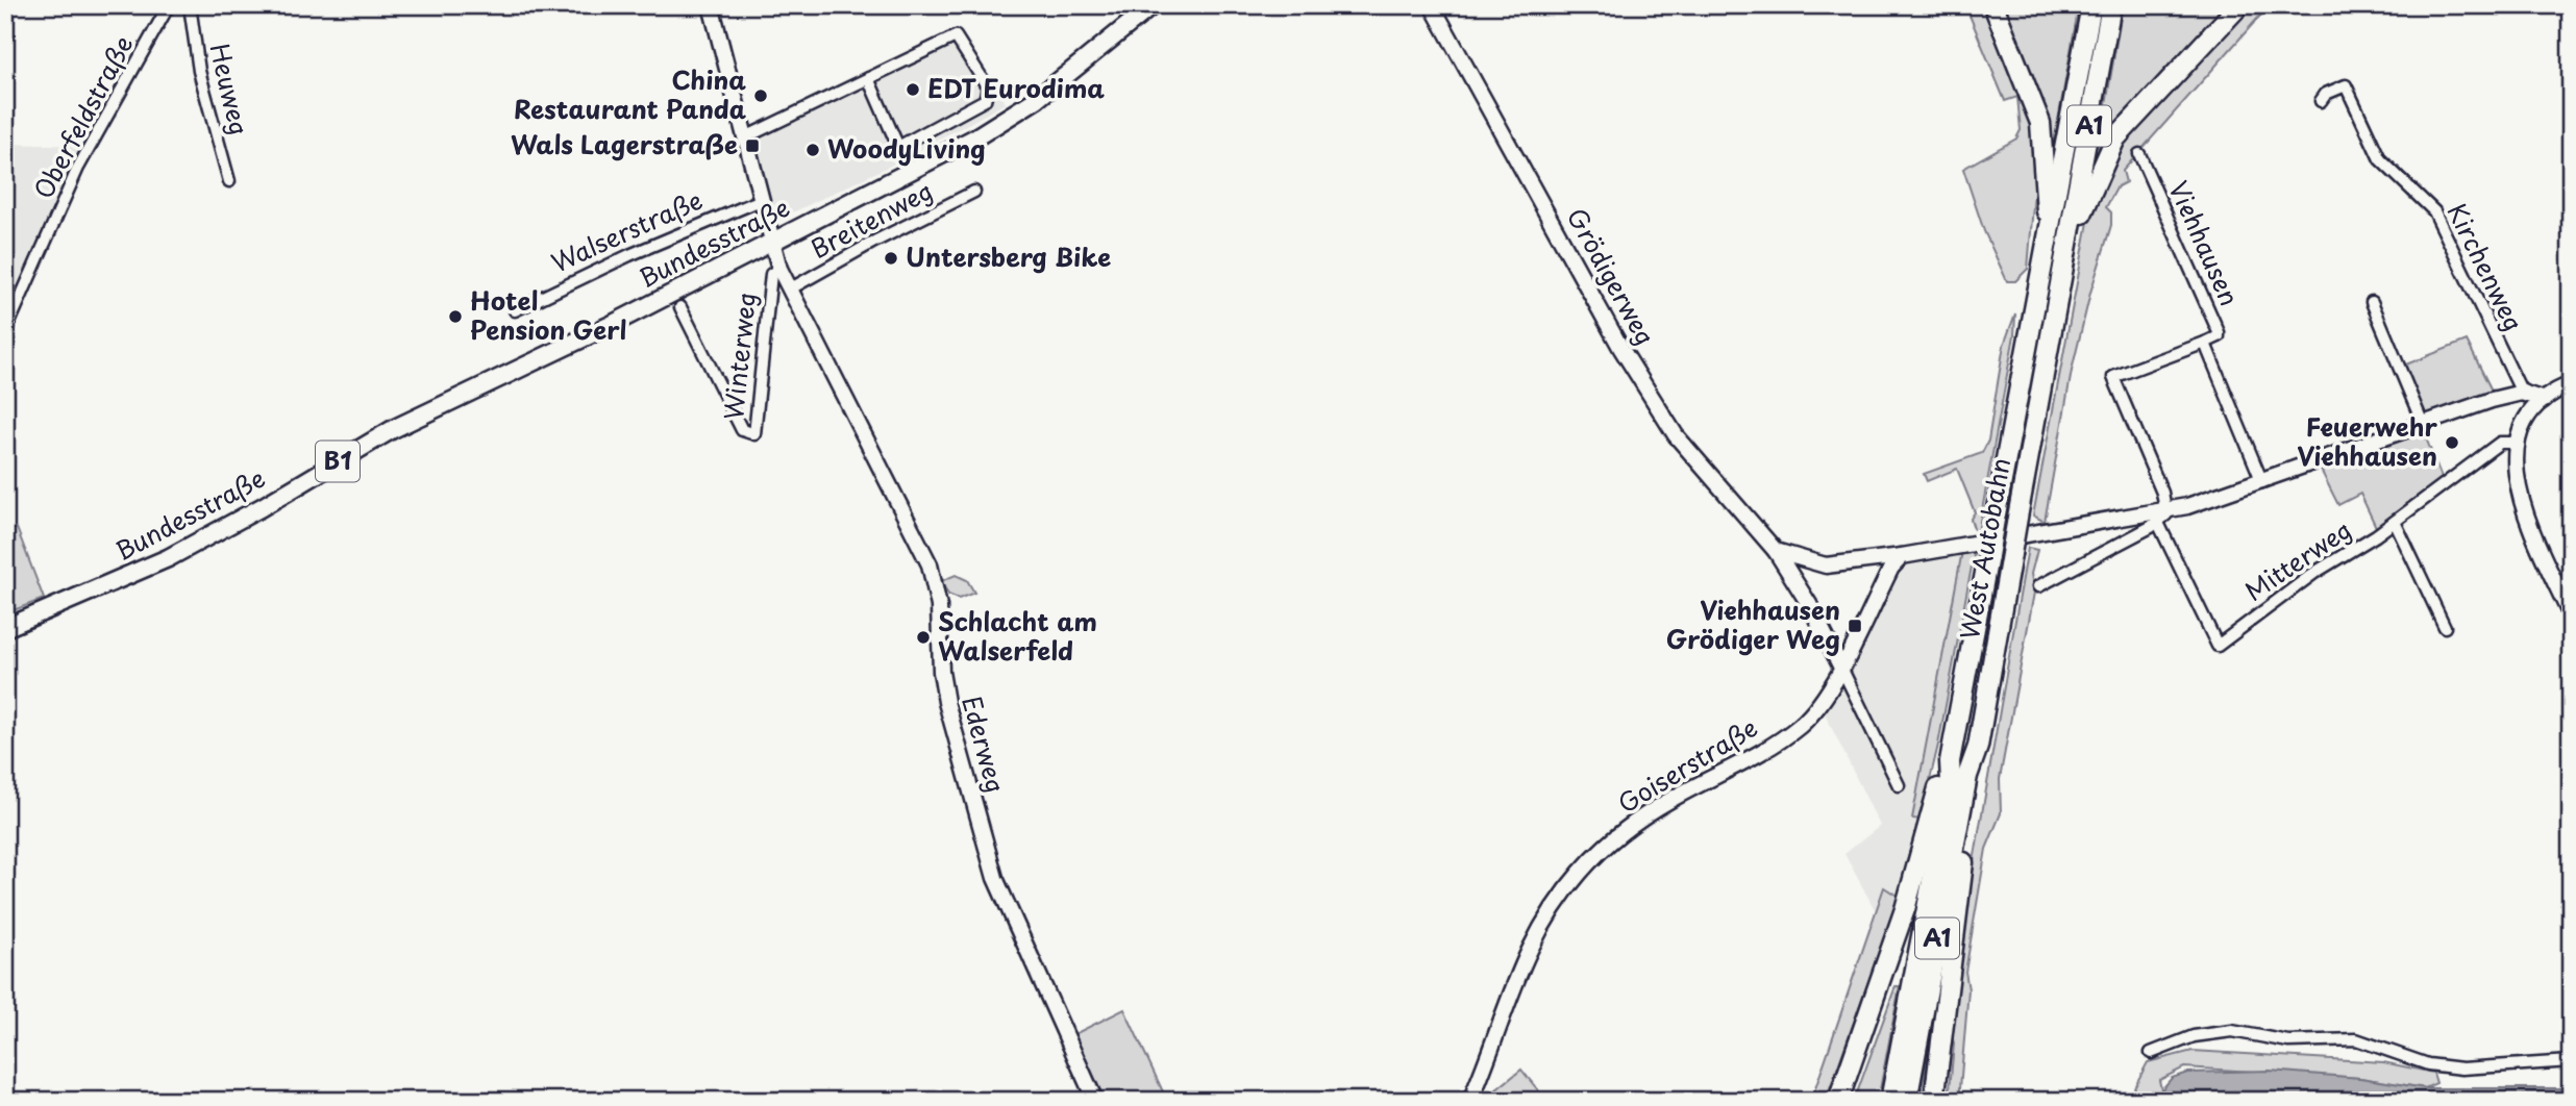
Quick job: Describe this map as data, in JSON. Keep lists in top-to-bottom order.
{
  "streets": {
    "highway": ["A1", "West Autobahn"],
    "main road": ["Bundesstraße", "B1"],
    "street": [
      "Heuweg",
      "Oberfeldstraße",
      "Breitenweg",
      "Walserstraße",
      "Viehhausen",
      "Kirchenweg",
      "Grödigerweg",
      "Winterweg",
      "Mitterweg",
      "Ederweg",
      "Goiserstraße"
    ]
  },
  "crossings": [
    ["Breitenweg", "Ederweg"],
    ["Bundesstraße", "Ederweg"],
    ["Grödigerweg", "Goiserstraße"],
    ["Winterweg", "Ederweg"]
  ],
  "places": {
    "other": [
      "EDT Eurodima",
      "China Restaurant Panda",
      "WoodyLiving",
      "Untersberg Bike",
      "Hotel Pension Gerl",
      "Feuerwehr Viehhausen",
      "Schlacht am Walserfeld"
    ],
    "transit": ["Wals Lagerstraße", "Viehhausen Grödiger Weg"]
  }
}
